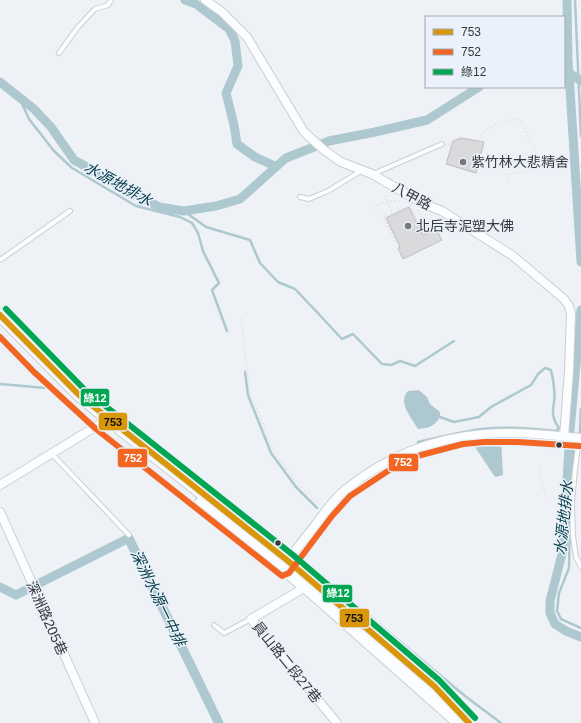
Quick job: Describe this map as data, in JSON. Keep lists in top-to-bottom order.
{
  "streets": {
    "street": ["八甲路", "深洲路205巷", "員山路二段27巷"]
  },
  "water": ["水源地排水", "深洲水源一中排"],
  "places": ["紫竹林大悲精舍", "北后寺泥塑大佛"],
  "lines": ["transit line 綠12", "transit line 753", "transit line 752"],
  "legend": ["753", "752", "綠12"]
}
